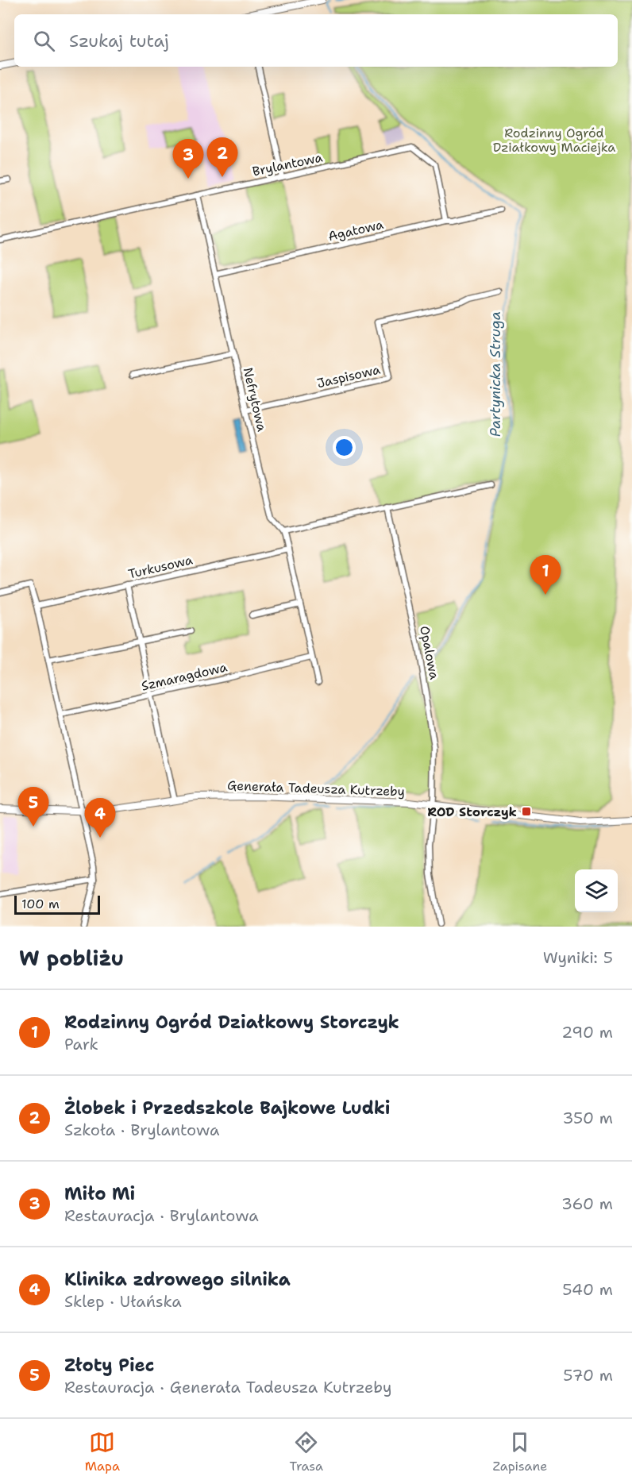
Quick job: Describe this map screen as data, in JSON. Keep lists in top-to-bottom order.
{
  "streets": {
    "street": [
      "Brylantowa",
      "Agatowa",
      "Jaspisowa",
      "Nefrytowa",
      "Turkusowa",
      "Opalowa",
      "Szmaragdowa",
      "Generała Tadeusza Kutrzeby"
    ]
  },
  "crossings": [
    ["Brylantowa", "Agatowa"],
    ["Brylantowa", "Nefrytowa"],
    ["Agatowa", "Nefrytowa"],
    ["Jaspisowa", "Nefrytowa"],
    ["Nefrytowa", "Turkusowa"],
    ["Nefrytowa", "Szmaragdowa"],
    ["Opalowa", "Generała Tadeusza Kutrzeby"]
  ],
  "water": ["Partynicka Struga"],
  "parks": ["Rodzinny Ogród Działkowy Maciejka"],
  "places": {
    "transit": ["ROD Storczyk"]
  },
  "scale_bar": "100 m",
  "page": {
    "search": "Szukaj tutaj",
    "pins": [
      "2",
      "3",
      "1",
      "5",
      "4"
    ],
    "scale": "100 m",
    "heading": ["W pobliżu", "Wyniki: 5"],
    "list": [
      {
        "mark": "1",
        "name": "Rodzinny Ogród Działkowy Storczyk",
        "note": "Park",
        "value": "290 m"
      },
      {
        "mark": "2",
        "name": "Żlobek i Przedszkole Bajkowe Ludki",
        "note": "Szkoła · Brylantowa",
        "value": "350 m"
      },
      {
        "mark": "3",
        "name": "Miło Mi",
        "note": "Restauracja · Brylantowa",
        "value": "360 m"
      },
      {
        "mark": "4",
        "name": "Klinika zdrowego silnika",
        "note": "Sklep · Ułańska",
        "value": "540 m"
      },
      {
        "mark": "5",
        "name": "Złoty Piec",
        "note": "Restauracja · Generała Tadeusza Kutrzeby",
        "value": "570 m"
      }
    ],
    "nav": ["Mapa", "Trasa", "Zapisane"]
  }
}
